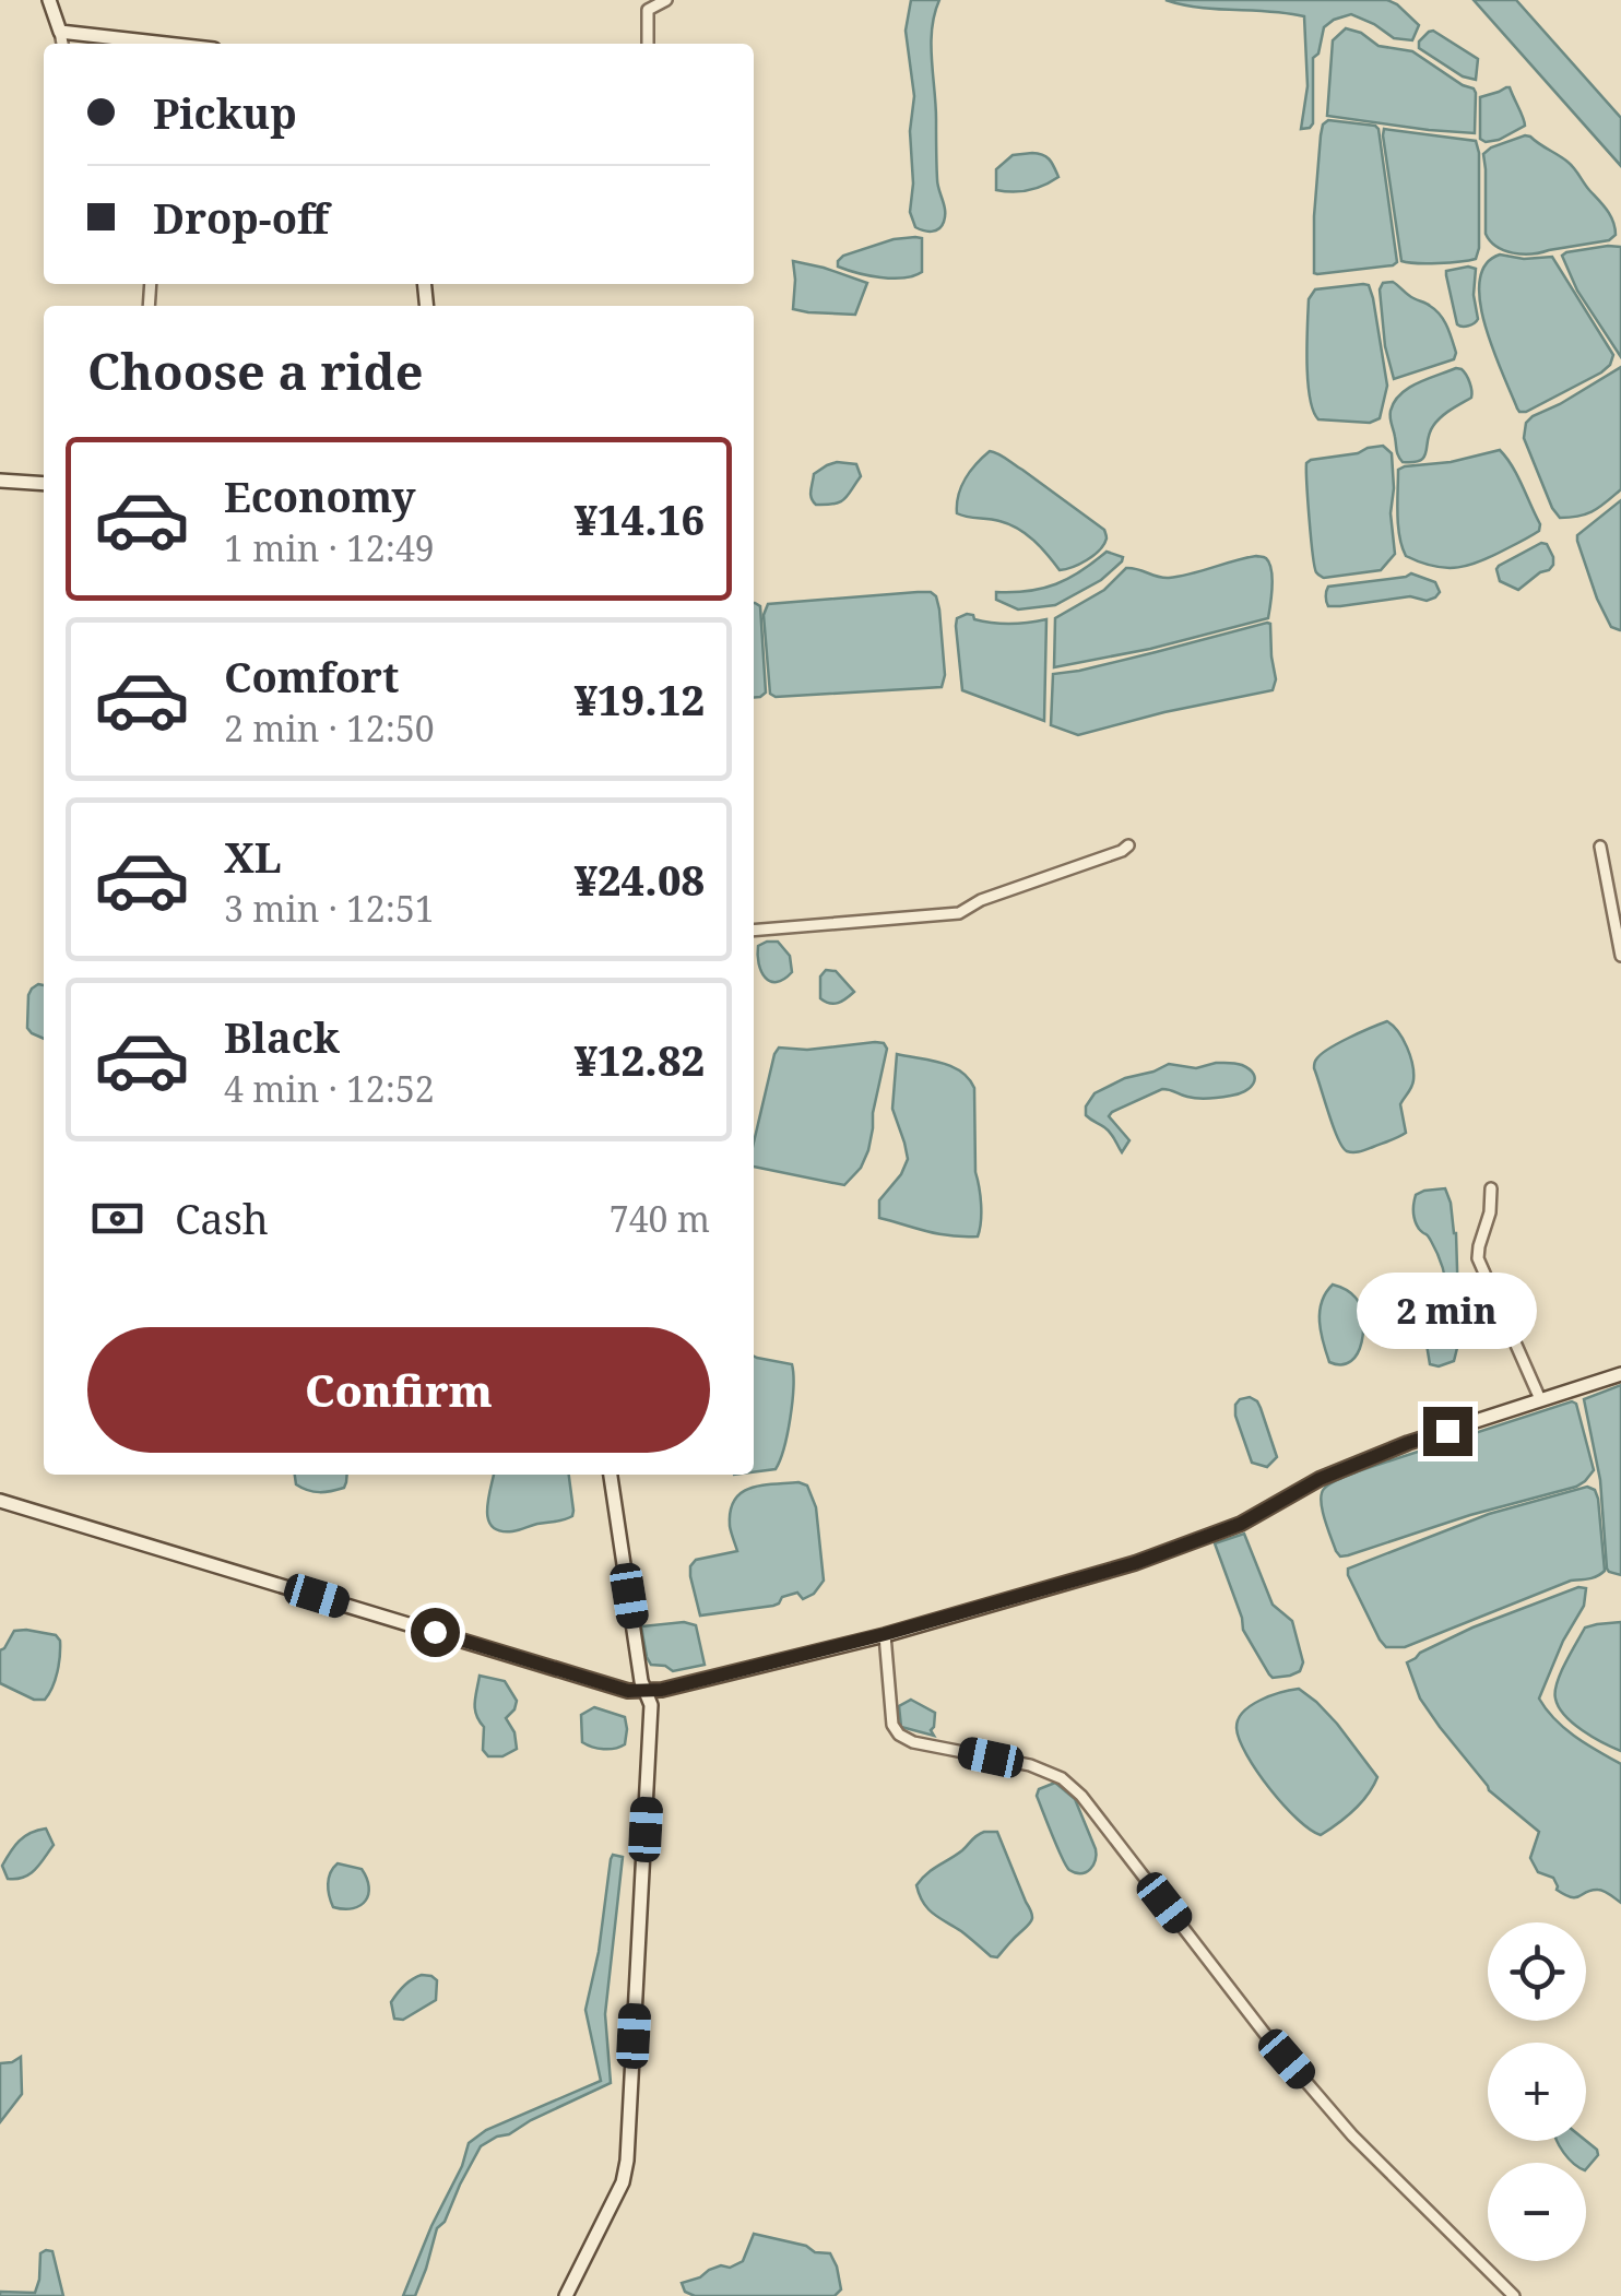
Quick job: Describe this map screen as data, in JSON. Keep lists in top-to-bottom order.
{
  "page": {
    "banner": ["Pickup", "Drop-off"],
    "heading": "Choose a ride",
    "list": [
      {
        "name": "Economy",
        "note": "1 min · 12:49",
        "value": "¥14.16"
      },
      {
        "name": "Comfort",
        "note": "2 min · 12:50",
        "value": "¥19.12"
      },
      {
        "name": "XL",
        "note": "3 min · 12:51",
        "value": "¥24.08"
      },
      {
        "name": "Black",
        "note": "4 min · 12:52",
        "value": "¥12.82"
      }
    ],
    "pay": ["Cash", "740 m"],
    "bubble": "2 min",
    "buttons": "Confirm",
    "map_buttons": ["+", "−"]
  }
}
